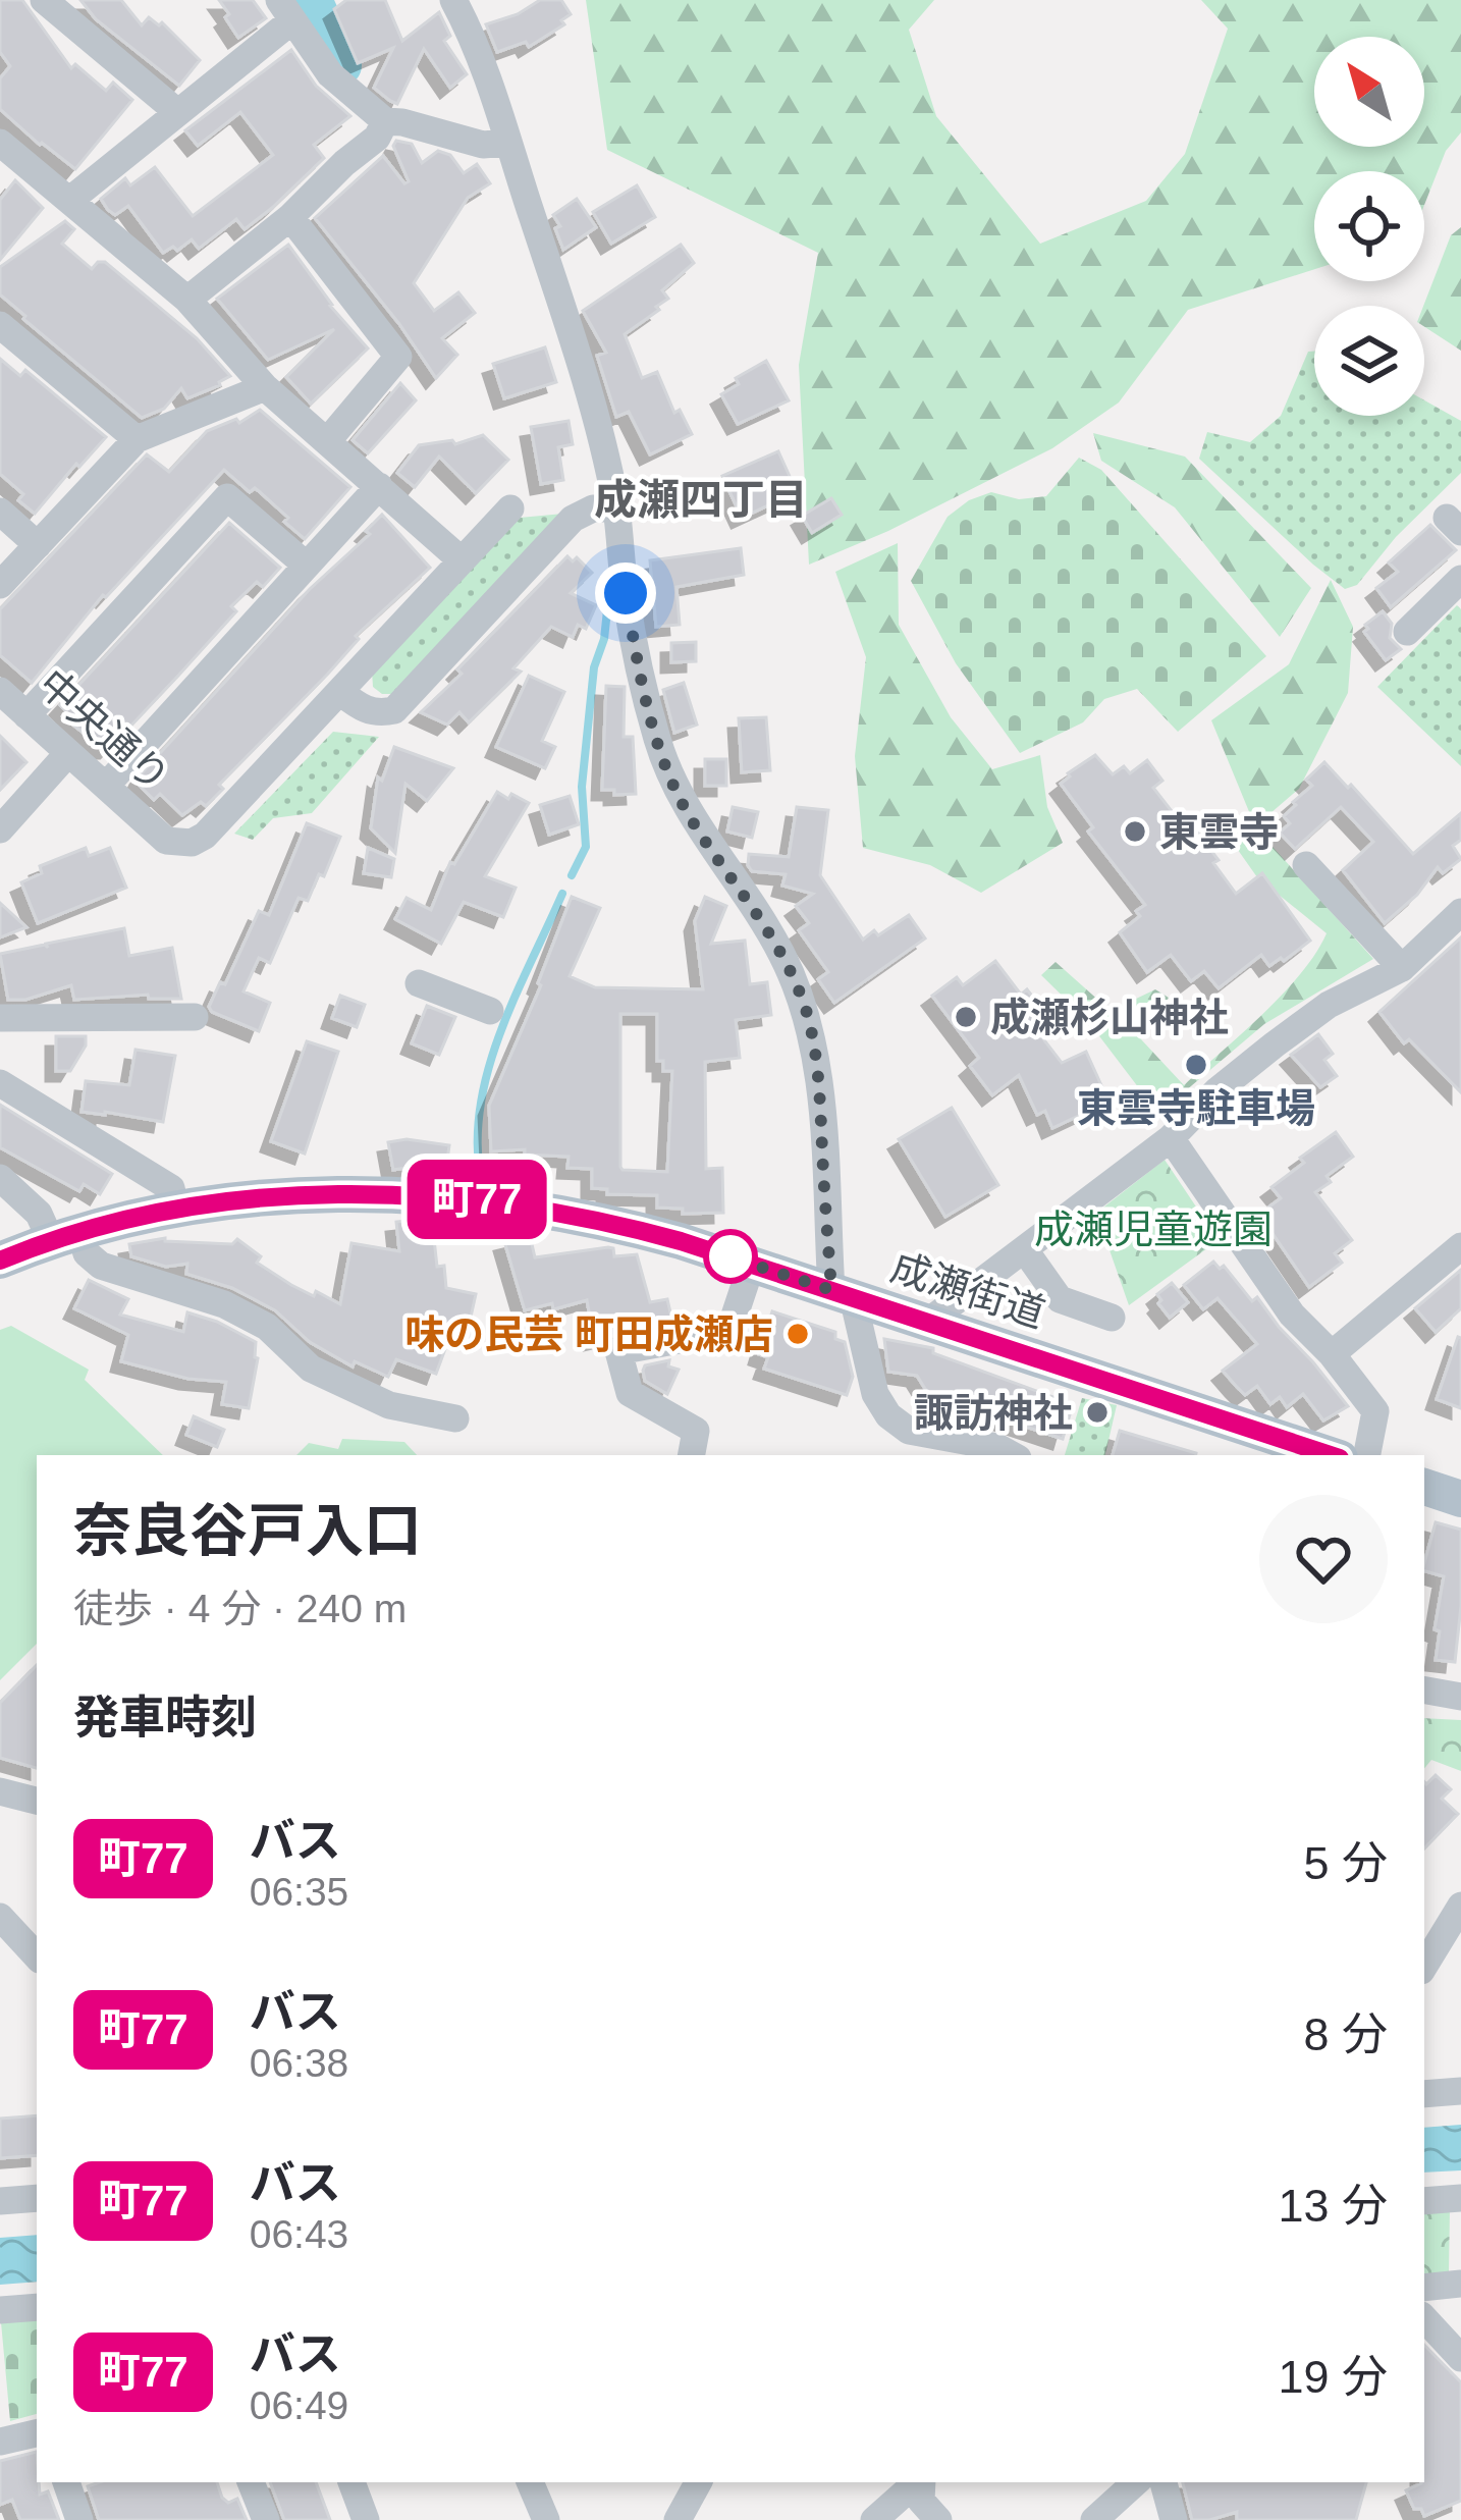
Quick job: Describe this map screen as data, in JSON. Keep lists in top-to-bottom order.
{
  "streets": {
    "main road": ["成瀬街道"],
    "street": ["中央通り"]
  },
  "districts": ["成瀬四丁目"],
  "parks": ["成瀬児童遊園"],
  "places": [
    "東雲寺",
    "成瀬杉山神社",
    "東雲寺駐車場",
    "味の民芸 町田成瀬店",
    "諏訪神社"
  ],
  "lines": ["bus line 町77"],
  "north": "top left",
  "page": {
    "on_map": "町77",
    "heading": [
      ["奈良谷戸入口", "徒歩 · 4 分 · 240 m"],
      "発車時刻"
    ],
    "list": [
      {
        "mark": "町77",
        "name": "バス",
        "note": "06:35",
        "value": "5 分"
      },
      {
        "mark": "町77",
        "name": "バス",
        "note": "06:38",
        "value": "8 分"
      },
      {
        "mark": "町77",
        "name": "バス",
        "note": "06:43",
        "value": "13 分"
      },
      {
        "mark": "町77",
        "name": "バス",
        "note": "06:49",
        "value": "19 分"
      }
    ]
  }
}
